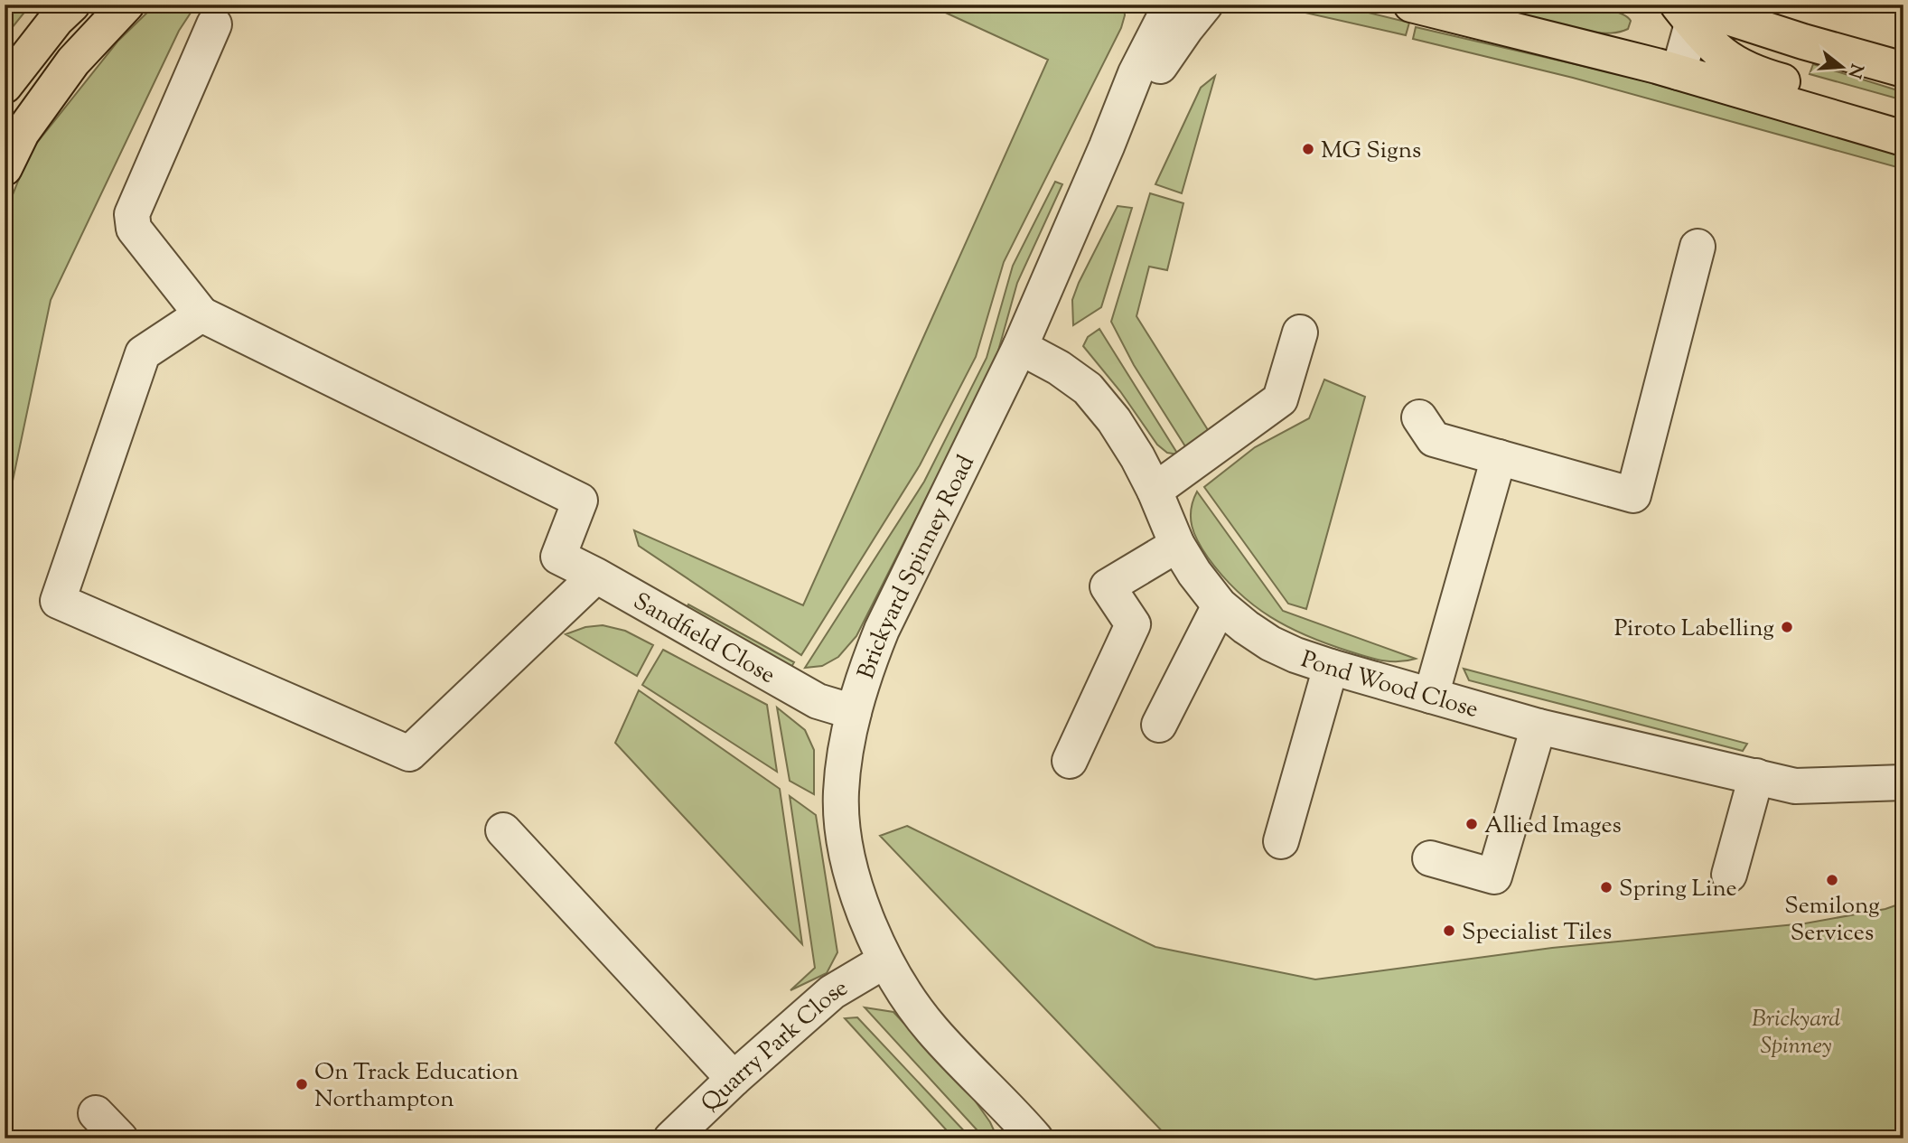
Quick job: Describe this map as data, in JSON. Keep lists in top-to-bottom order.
{
  "streets": {
    "street": [
      "Brickyard Spinney Road",
      "Sandfield Close",
      "Pond Wood Close",
      "Quarry Park Close"
    ]
  },
  "crossings": [
    ["Brickyard Spinney Road", "Sandfield Close"],
    ["Brickyard Spinney Road", "Pond Wood Close"],
    ["Brickyard Spinney Road", "Quarry Park Close"]
  ],
  "parks": ["Brickyard Spinney"],
  "places": [
    "MG Signs",
    "Piroto Labelling",
    "Allied Images",
    "Semilong Services",
    "Spring Line",
    "Specialist Tiles",
    "On Track Education Northampton"
  ],
  "north": "right"
}
